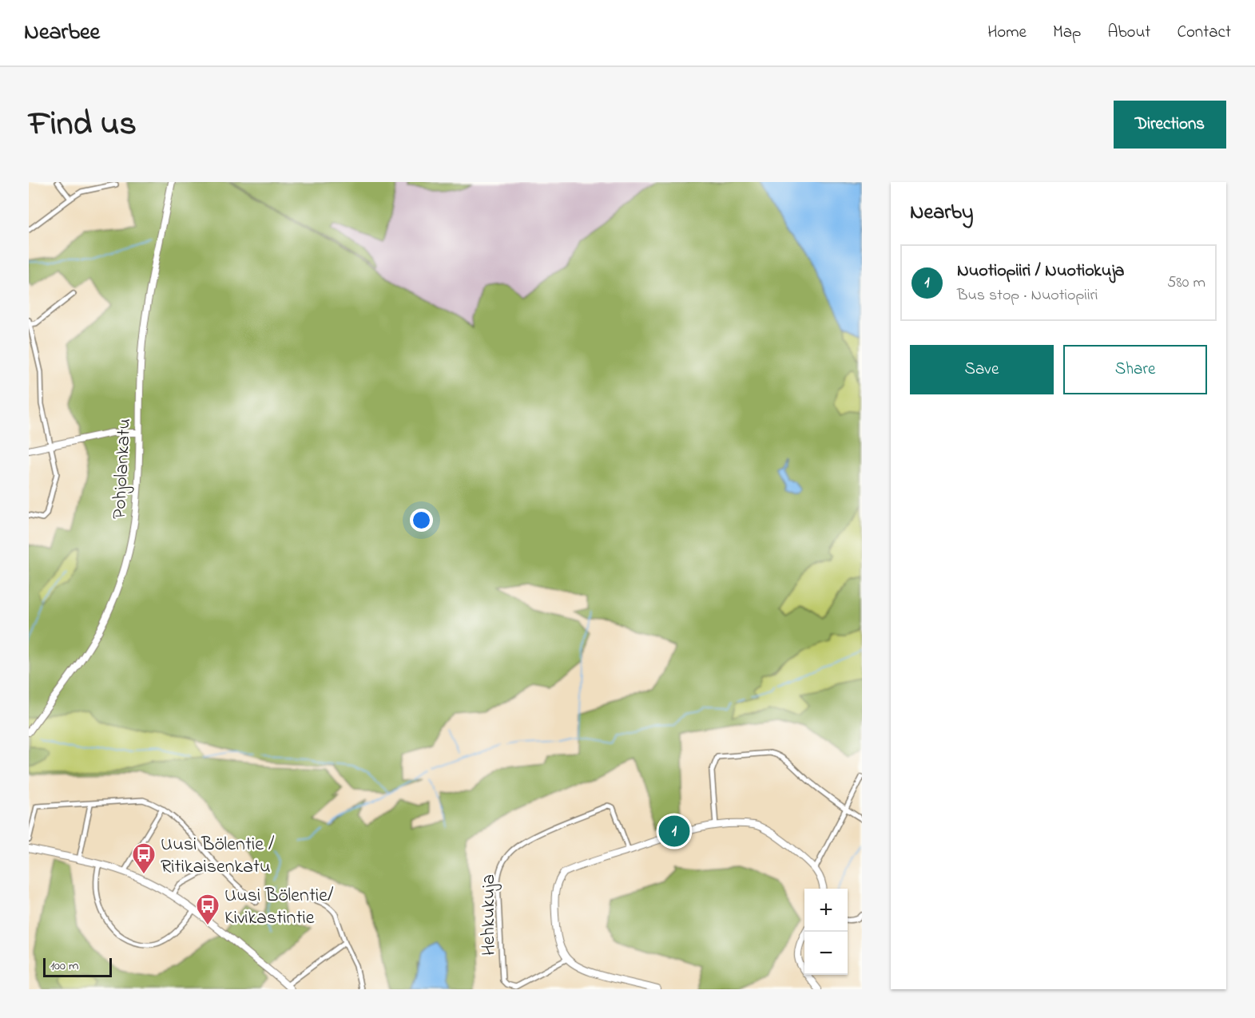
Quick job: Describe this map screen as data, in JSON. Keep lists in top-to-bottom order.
{
  "streets": {
    "street": ["Pohjolankatu", "Hehkukuja"]
  },
  "places": {
    "bus stop": ["Uusi Bölentie / Ritikaisenkatu", "Uusi Bölentie/ Kivikastintie"]
  },
  "scale_bar": "100 m",
  "page": {
    "header": "Nearbee",
    "nav": [
      "Home",
      "Map",
      "About",
      "Contact"
    ],
    "title": "Find us",
    "buttons": [
      "Directions",
      ["Save", "Share"]
    ],
    "heading": "Nearby",
    "list": [
      {
        "mark": "1",
        "name": "Nuotiopiiri / Nuotiokuja",
        "note": "Bus stop · Nuotiopiiri",
        "value": "580 m"
      }
    ],
    "pins": "1",
    "map_buttons": ["+", "−"],
    "scale": "100 m"
  }
}
